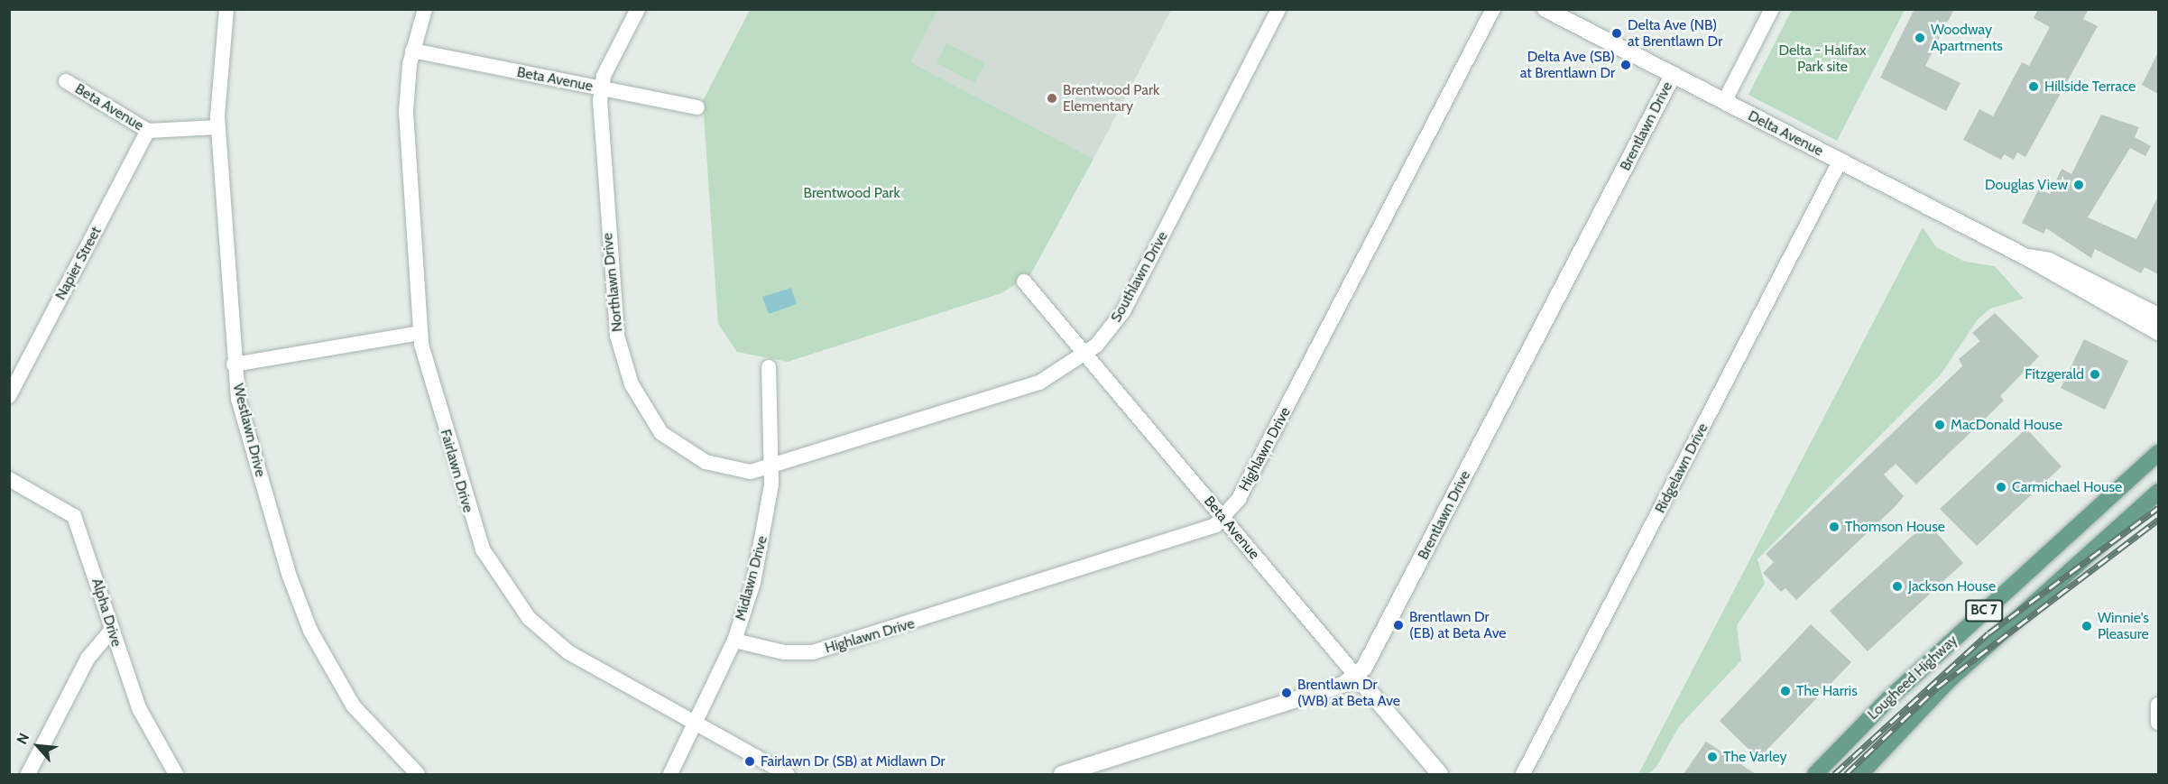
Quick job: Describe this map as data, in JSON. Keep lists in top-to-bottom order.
{
  "streets": {
    "main road": ["BC 7", "Lougheed Highway"],
    "street": [
      "Beta Avenue",
      "Brentlawn Drive",
      "Delta Avenue",
      "Napier Street",
      "Southlawn Drive",
      "Northlawn Drive",
      "Westlawn Drive",
      "Highlawn Drive",
      "Ridgelawn Drive",
      "Fairlawn Drive",
      "Midlawn Drive",
      "Alpha Drive"
    ]
  },
  "crossings": [
    ["Beta Avenue", "Brentlawn Drive"],
    ["Beta Avenue", "Napier Street"],
    ["Beta Avenue", "Southlawn Drive"],
    ["Beta Avenue", "Northlawn Drive"],
    ["Beta Avenue", "Westlawn Drive"],
    ["Beta Avenue", "Highlawn Drive"],
    ["Beta Avenue", "Fairlawn Drive"],
    ["Brentlawn Drive", "Delta Avenue"],
    ["Delta Avenue", "Ridgelawn Drive"],
    ["Southlawn Drive", "Northlawn Drive"],
    ["Southlawn Drive", "Midlawn Drive"],
    ["Northlawn Drive", "Midlawn Drive"],
    ["Highlawn Drive", "Midlawn Drive"],
    ["Fairlawn Drive", "Midlawn Drive"]
  ],
  "parks": ["Delta - Halifax Park site", "Brentwood Park"],
  "places": [
    "Delta Ave (NB) at Brentlawn Dr",
    "Woodway Apartments",
    "Delta Ave (SB) at Brentlawn Dr",
    "Hillside Terrace",
    "Brentwood Park Elementary",
    "Douglas View",
    "Fitzgerald",
    "MacDonald House",
    "Carmichael House",
    "Thomson House",
    "Jackson House",
    "Brentlawn Dr (EB) at Beta Ave",
    "Winnie's Pleasure",
    "The Harris",
    "Brentlawn Dr (WB) at Beta Ave",
    "The Varley",
    "Fairlawn Dr (SB) at Midlawn Dr"
  ],
  "north": "top left"
}
